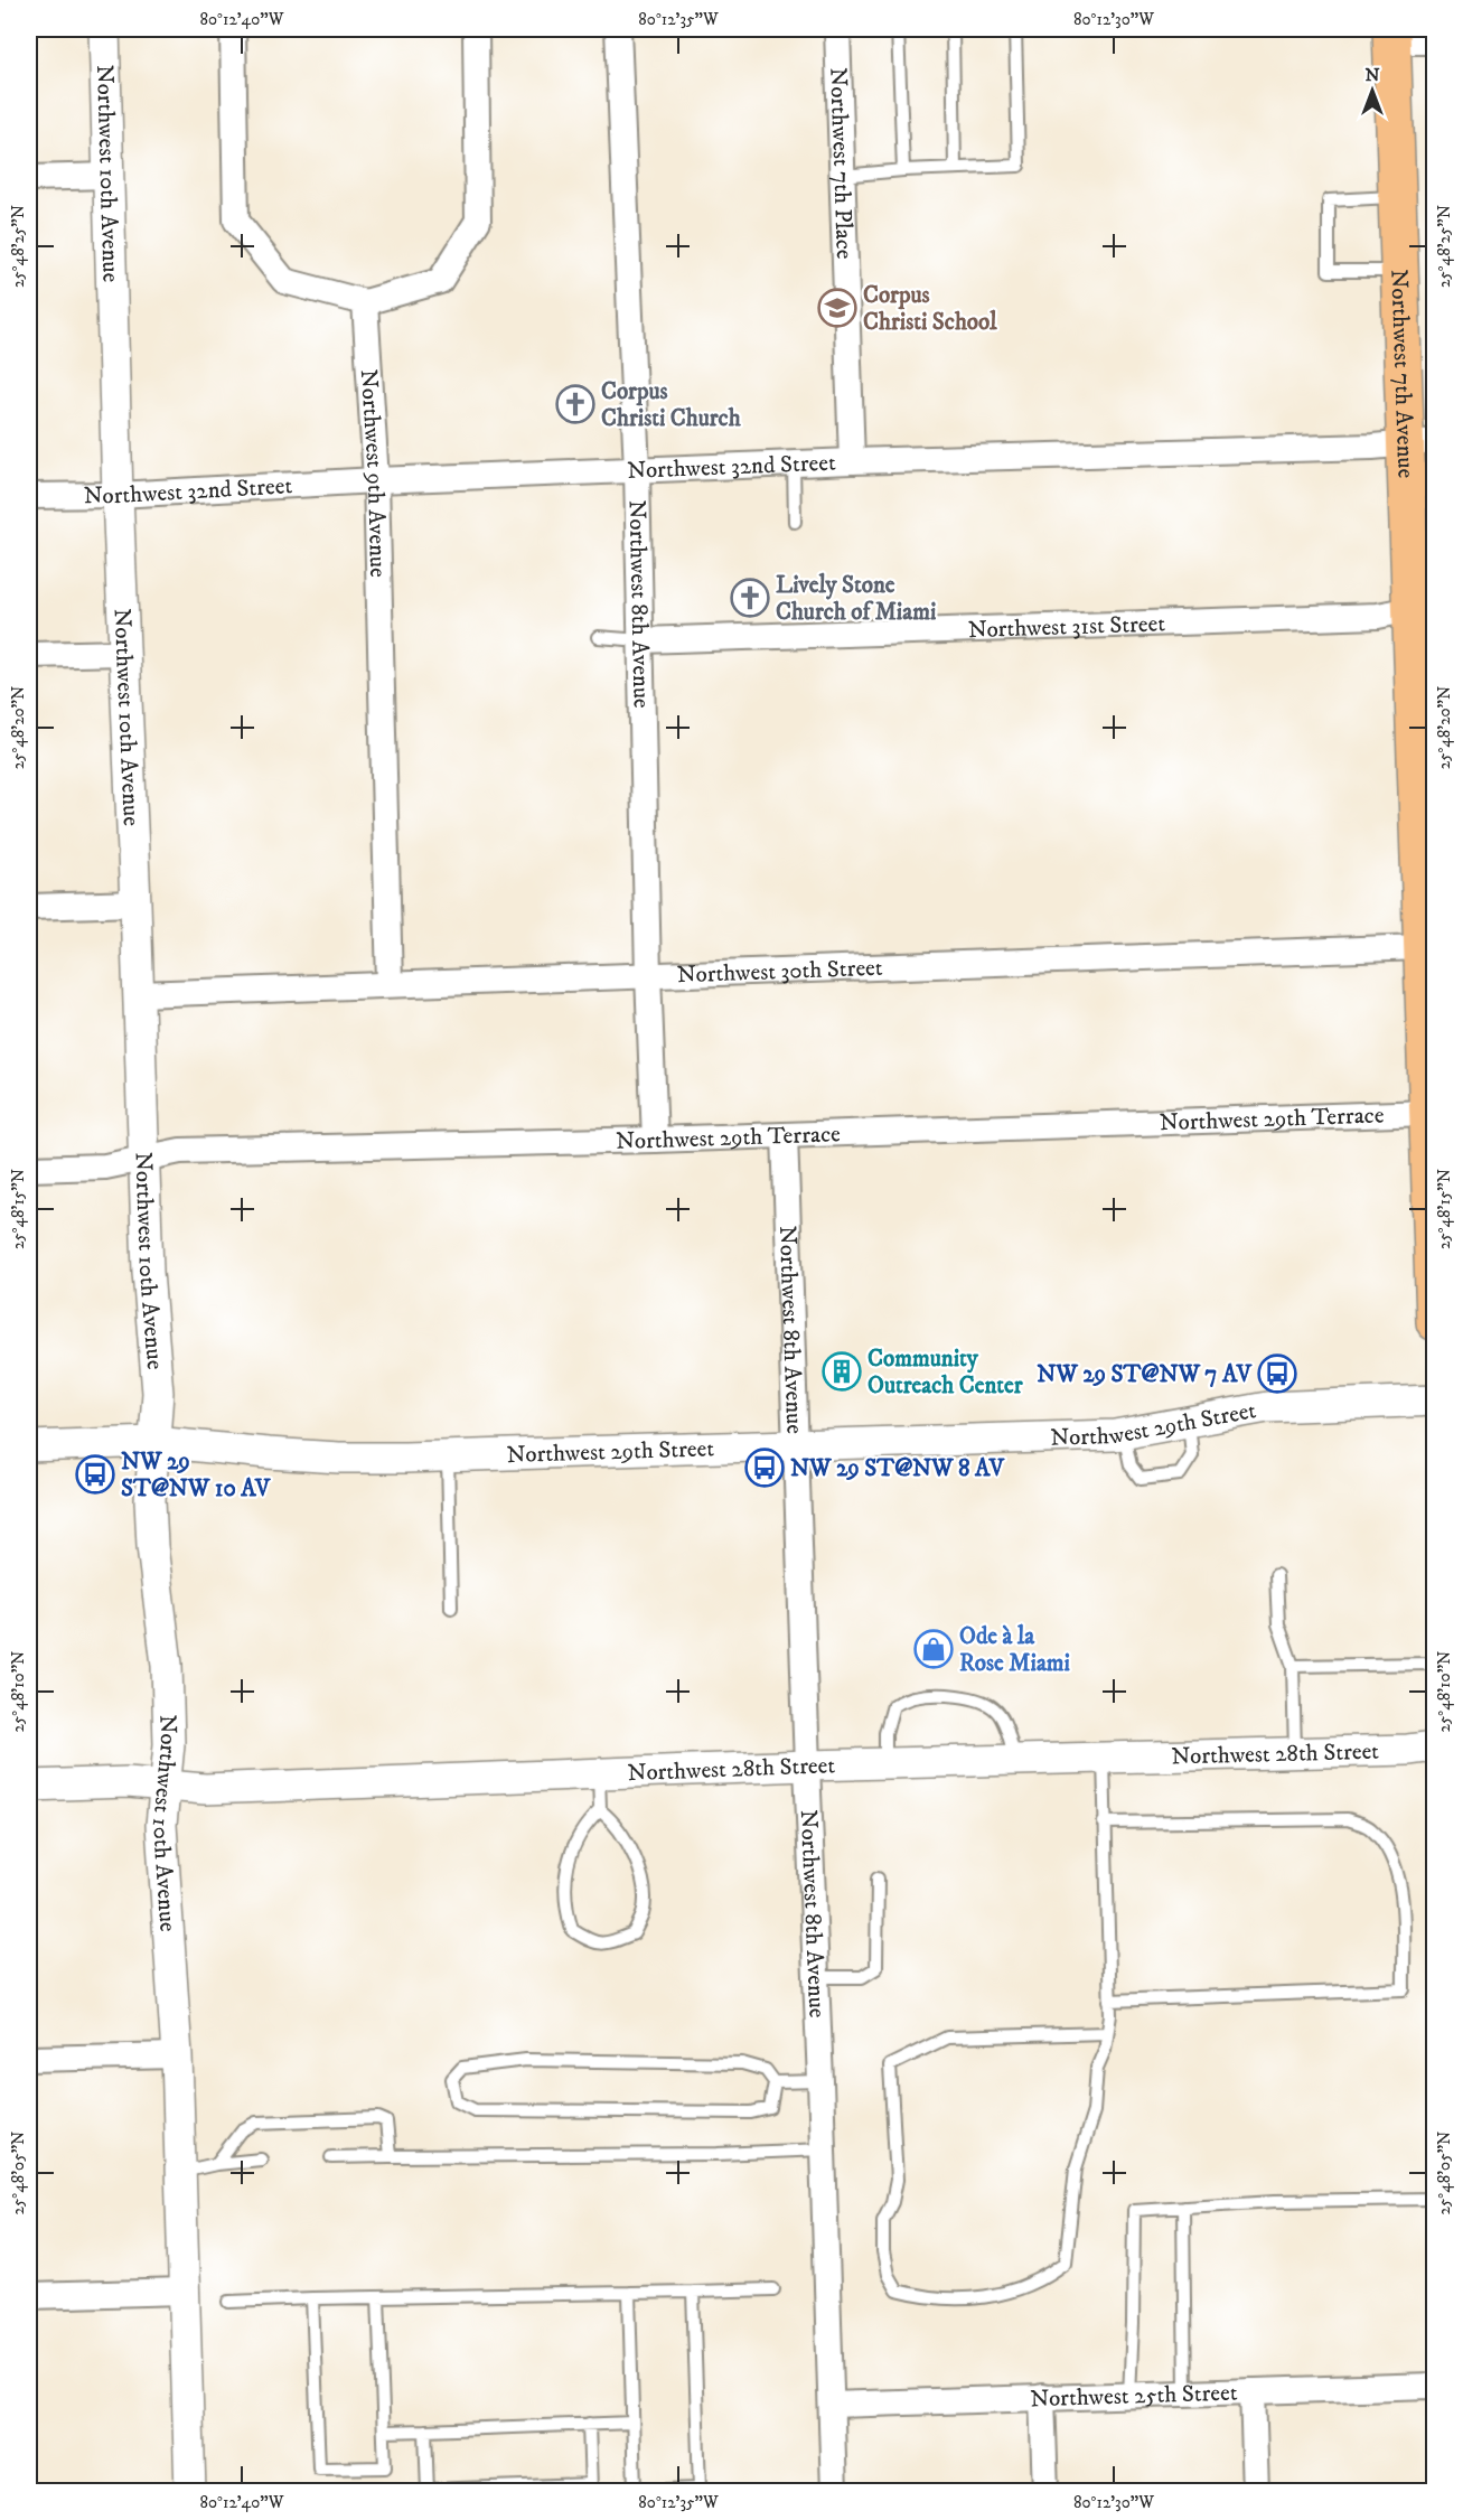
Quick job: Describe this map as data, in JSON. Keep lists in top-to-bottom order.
{
  "streets": {
    "main road": ["Northwest 7th Avenue"],
    "street": [
      "Northwest 7th Place",
      "Northwest 10th Avenue",
      "Northwest 32nd Street",
      "Northwest 9th Avenue",
      "Northwest 8th Avenue",
      "Northwest 31st Street",
      "Northwest 30th Street",
      "Northwest 29th Terrace",
      "Northwest 29th Street",
      "Northwest 28th Street",
      "Northwest 25th Street"
    ]
  },
  "crossings": [
    ["Northwest 7th Place", "Northwest 32nd Street"],
    ["Northwest 10th Avenue", "Northwest 32nd Street"],
    ["Northwest 10th Avenue", "Northwest 30th Street"],
    ["Northwest 10th Avenue", "Northwest 29th Terrace"],
    ["Northwest 10th Avenue", "Northwest 29th Street"],
    ["Northwest 10th Avenue", "Northwest 28th Street"],
    ["Northwest 7th Avenue", "Northwest 32nd Street"],
    ["Northwest 7th Avenue", "Northwest 31st Street"],
    ["Northwest 7th Avenue", "Northwest 30th Street"],
    ["Northwest 7th Avenue", "Northwest 29th Terrace"],
    ["Northwest 32nd Street", "Northwest 9th Avenue"],
    ["Northwest 32nd Street", "Northwest 8th Avenue"],
    ["Northwest 9th Avenue", "Northwest 30th Street"],
    ["Northwest 8th Avenue", "Northwest 31st Street"],
    ["Northwest 8th Avenue", "Northwest 30th Street"],
    ["Northwest 8th Avenue", "Northwest 29th Terrace"],
    ["Northwest 8th Avenue", "Northwest 29th Street"],
    ["Northwest 8th Avenue", "Northwest 28th Street"],
    ["Northwest 8th Avenue", "Northwest 25th Street"]
  ],
  "places": {
    "school or university": ["Corpus Christi School"],
    "church": ["Corpus Christi Church", "Lively Stone Church of Miami"],
    "building": ["Community Outreach Center"],
    "bus stop": ["NW 29 ST@NW 7 AV", "NW 29 ST@NW 8 AV", "NW 29 ST@NW 10 AV"],
    "shop": ["Ode à la Rose Miami"]
  },
  "north": "top",
  "coordinates": [
    "80°12'40\"W",
    "80°12'35\"W",
    "80°12'30\"W",
    "25°48'25\"N",
    "25°48'20\"N",
    "25°48'15\"N",
    "25°48'10\"N",
    "25°48'05\"N"
  ]
}
